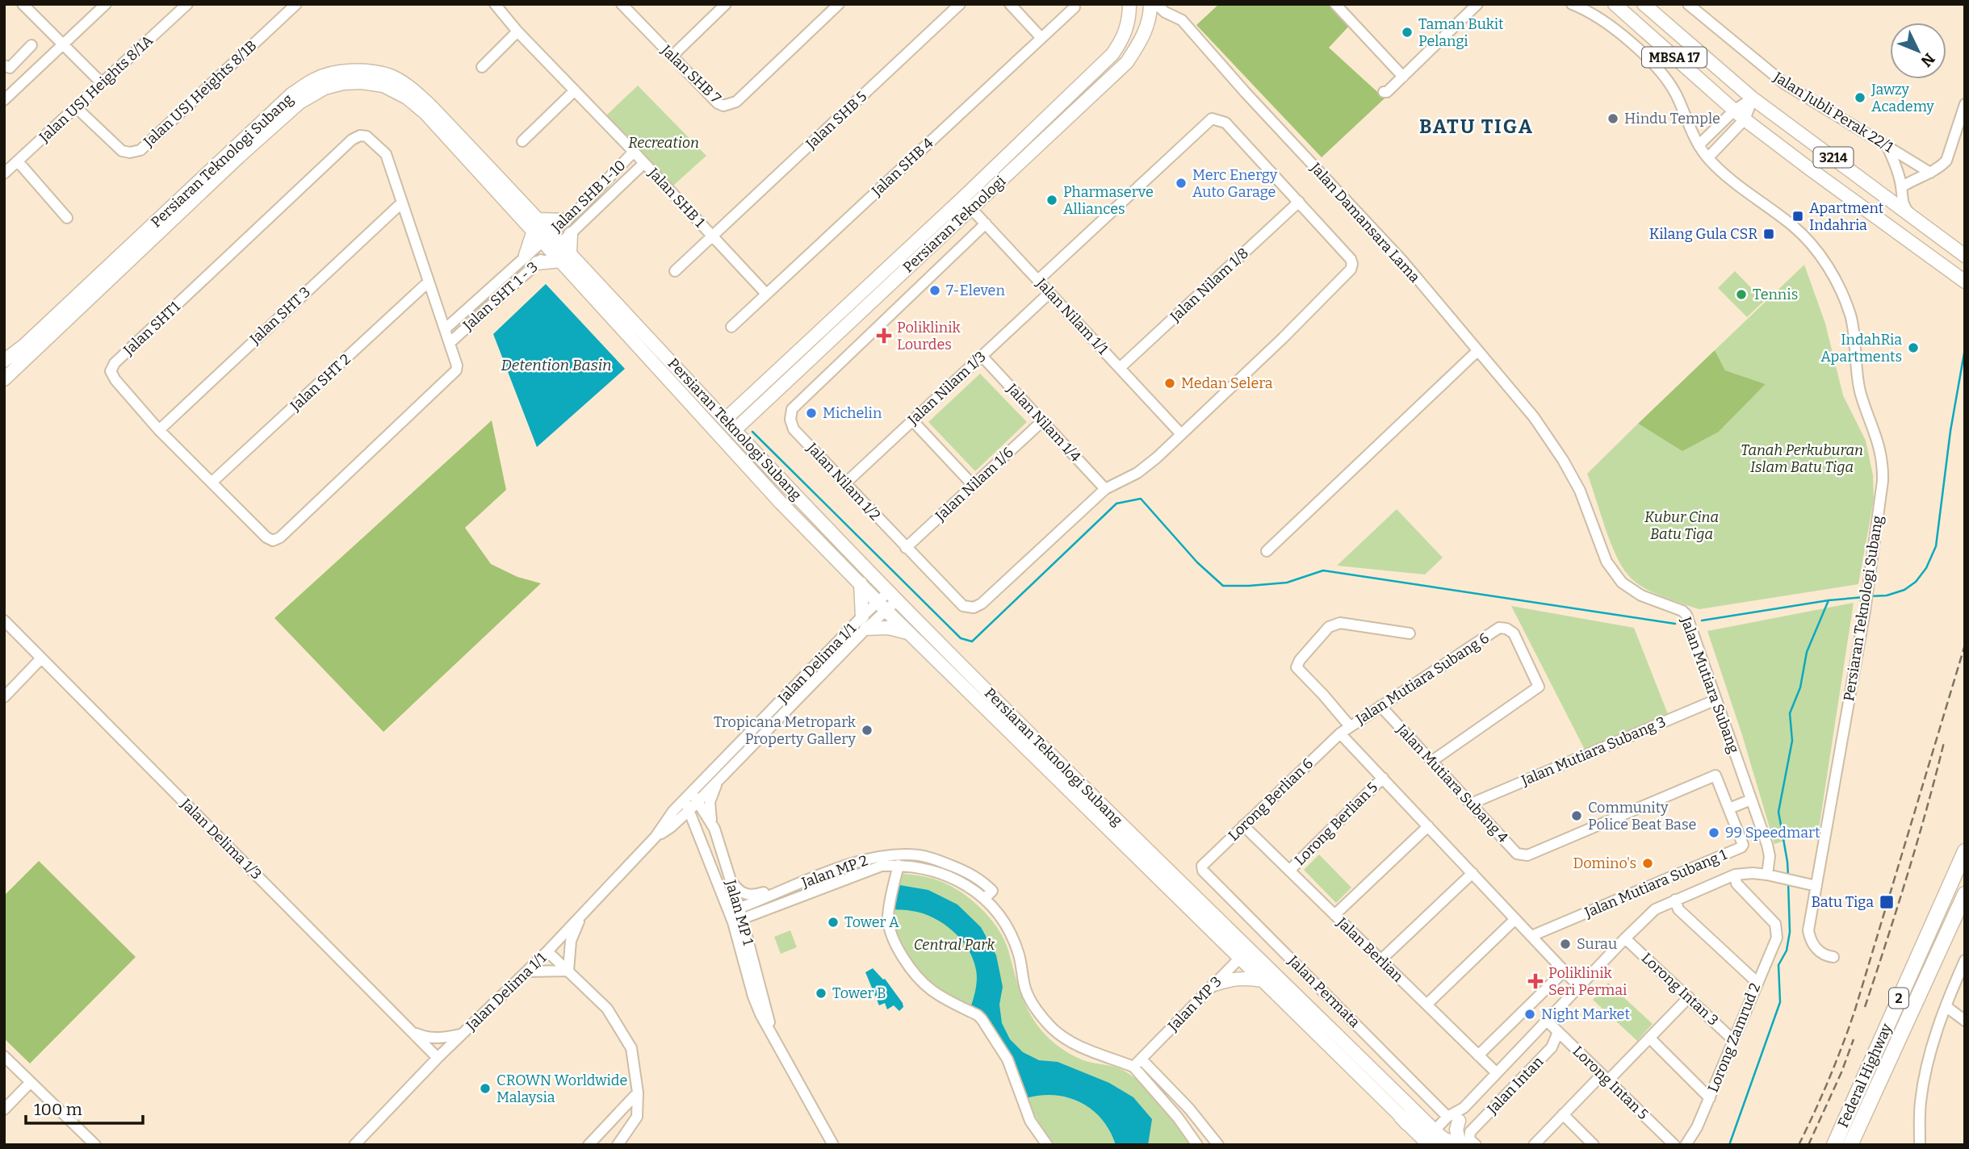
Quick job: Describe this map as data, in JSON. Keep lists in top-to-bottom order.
{
  "streets": {
    "highway": ["2", "Federal Highway"],
    "main road": [
      "MBSA 17",
      "3214",
      "Persiaran Teknologi Subang",
      "Persiaran Teknologi"
    ],
    "street": [
      "Jalan SHB 7",
      "Jalan USJ Heights 8/1A",
      "Jalan USJ Heights 8/1B",
      "Jalan Jubli Perak 22/1",
      "Jalan SHB 5",
      "Jalan SHB 4",
      "Jalan SHB 1-10",
      "Jalan SHB 1",
      "Jalan Damansara Lama",
      "Jalan Nilam 1/8",
      "Jalan SHT 1 - 3",
      "Jalan SHT 3",
      "Jalan Nilam 1/1",
      "Jalan SHT1",
      "Jalan SHT 2",
      "Jalan Nilam 1/3",
      "Jalan Nilam 1/4",
      "Jalan Nilam 1/2",
      "Jalan Nilam 1/6",
      "Jalan Delima 1/1",
      "Jalan Mutiara Subang 6",
      "Jalan Mutiara Subang",
      "Jalan Mutiara Subang 3",
      "Jalan Mutiara Subang 4",
      "Lorong Berlian 6",
      "Lorong Berlian 5",
      "Jalan Delima 1/3",
      "Jalan MP 2",
      "Jalan Mutiara Subang 1",
      "Jalan MP 1",
      "Jalan Berlian",
      "Lorong Intan 3",
      "Jalan Permata",
      "Jalan MP 3",
      "Lorong Zamrud 2",
      "Lorong Intan 5",
      "Jalan Intan"
    ]
  },
  "crossings": [
    ["MBSA 17", "3214"],
    ["Jalan USJ Heights 8/1A", "Jalan USJ Heights 8/1B"],
    ["Jalan SHB 5", "Jalan SHB 1"],
    ["Persiaran Teknologi Subang", "Jalan SHB 1-10"],
    ["Persiaran Teknologi Subang", "Persiaran Teknologi"],
    ["Persiaran Teknologi Subang", "Jalan SHT 1 - 3"],
    ["Persiaran Teknologi Subang", "Jalan Delima 1/1"],
    ["Persiaran Teknologi Subang", "Jalan MP 3"],
    ["Persiaran Teknologi Subang", "Jalan Intan"],
    ["Jalan SHB 4", "Jalan SHB 1"],
    ["Jalan SHB 1-10", "Jalan SHB 1"],
    ["Jalan SHB 1-10", "Jalan SHT 1 - 3"],
    ["Jalan Damansara Lama", "Jalan Mutiara Subang"],
    ["Persiaran Teknologi", "Jalan Nilam 1/1"],
    ["Jalan Nilam 1/8", "Jalan Nilam 1/1"],
    ["Jalan SHT 1 - 3", "Jalan SHT1"],
    ["Jalan SHT 3", "Jalan SHT1"],
    ["Jalan Nilam 1/1", "Jalan Nilam 1/3"],
    ["Jalan Nilam 1/1", "Jalan Nilam 1/2"],
    ["Jalan SHT1", "Jalan SHT 2"],
    ["Jalan Nilam 1/3", "Jalan Nilam 1/4"],
    ["Jalan Nilam 1/3", "Jalan Nilam 1/2"],
    ["Jalan Nilam 1/4", "Jalan Nilam 1/2"],
    ["Jalan Nilam 1/4", "Jalan Nilam 1/6"],
    ["Jalan Nilam 1/2", "Jalan Nilam 1/6"],
    ["Jalan Delima 1/1", "Jalan Delima 1/3"],
    ["Jalan Delima 1/1", "Jalan MP 1"],
    ["Jalan Mutiara Subang 6", "Jalan Mutiara Subang 4"],
    ["Jalan Mutiara Subang 6", "Lorong Berlian 6"],
    ["Jalan Mutiara Subang", "Jalan Mutiara Subang 3"],
    ["Jalan Mutiara Subang 3", "Jalan Mutiara Subang 4"],
    ["Jalan Mutiara Subang 4", "Jalan Mutiara Subang 1"],
    ["Lorong Berlian 6", "Jalan Berlian"],
    ["Lorong Berlian 6", "Jalan Permata"],
    ["Lorong Berlian 5", "Jalan Berlian"],
    ["Jalan MP 2", "Jalan MP 1"],
    ["Jalan MP 2", "Jalan MP 3"],
    ["Lorong Intan 3", "Lorong Zamrud 2"],
    ["Lorong Intan 5", "Jalan Intan"]
  ],
  "districts": ["BATU TIGA"],
  "water": ["Detention Basin"],
  "parks": [
    "Recreation",
    "Tanah Perkuburan Islam Batu Tiga",
    "Kubur Cina Batu Tiga",
    "Central Park"
  ],
  "places": {
    "other": [
      "Taman Bukit Pelangi",
      "Jawzy Academy",
      "Hindu Temple",
      "Merc Energy Auto Garage",
      "Pharmaserve Alliances",
      "7-Eleven",
      "Tennis",
      "IndahRia Apartments",
      "Medan Selera",
      "Michelin",
      "Tropicana Metropark Property Gallery",
      "Community Police Beat Base",
      "99 Speedmart",
      "Domino's",
      "Tower A",
      "Surau",
      "Tower B",
      "Night Market",
      "CROWN Worldwide Malaysia"
    ],
    "transit": ["Apartment Indahria", "Kilang Gula CSR", "Batu Tiga"],
    "health": ["Poliklinik Lourdes", "Poliklinik Seri Permai"]
  },
  "scale_bar": "100 m",
  "north": "bottom right"
}
